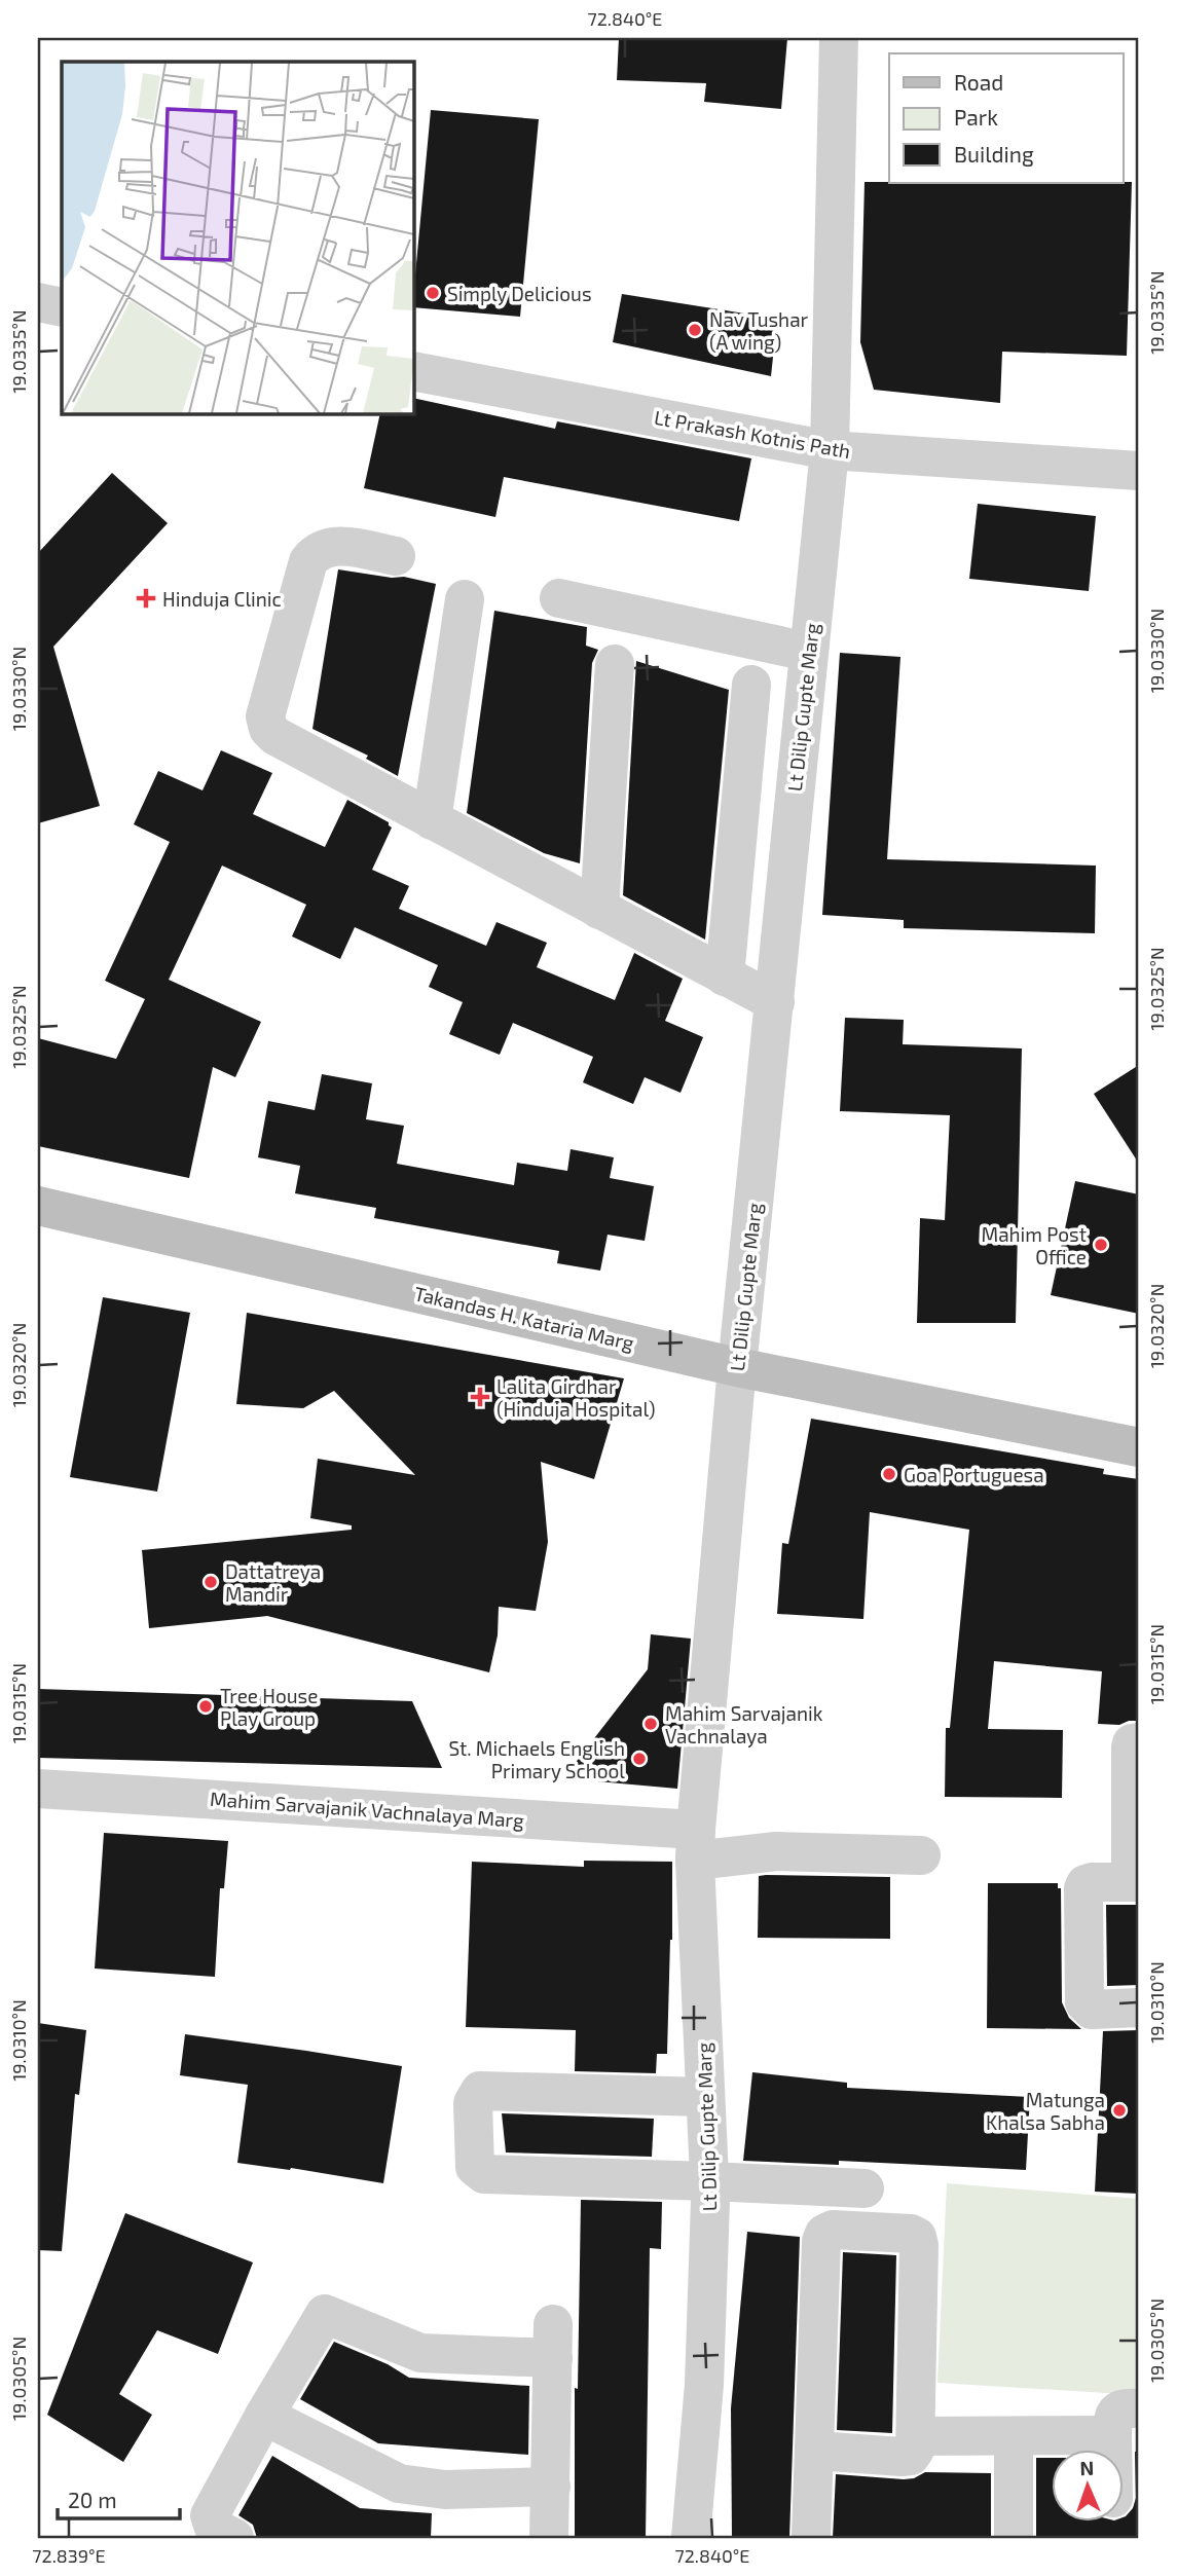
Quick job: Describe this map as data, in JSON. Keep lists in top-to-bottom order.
{
  "streets": {
    "main road": ["Takandas H. Kataria Marg"],
    "street": ["Lt Prakash Kotnis Path", "Lt Dilip Gupte Marg", "Mahim Sarvajanik Vachnalaya Marg"]
  },
  "crossings": [
    ["Lt Prakash Kotnis Path", "Lt Dilip Gupte Marg"],
    ["Lt Dilip Gupte Marg", "Takandas H. Kataria Marg"],
    ["Lt Dilip Gupte Marg", "Mahim Sarvajanik Vachnalaya Marg"]
  ],
  "places": {
    "other": [
      "Simply Delicious",
      "Nav Tushar (A wing)",
      "Mahim Post Office",
      "Goa Portuguesa",
      "Dattatreya Mandir",
      "Tree House Play Group",
      "Mahim Sarvajanik Vachnalaya",
      "St. Michaels English Primary School",
      "Matunga Khalsa Sabha"
    ],
    "health": ["Hinduja Clinic", "Lalita Girdhar (Hinduja Hospital)"]
  },
  "legend": ["Road", "Park", "Building"],
  "scale_bar": "20 m",
  "north": "top",
  "coordinates": [
    "72.840°E",
    "19.0335°N",
    "19.0330°N",
    "19.0325°N",
    "19.0320°N",
    "19.0315°N",
    "19.0310°N",
    "19.0305°N",
    "72.839°E"
  ]
}
